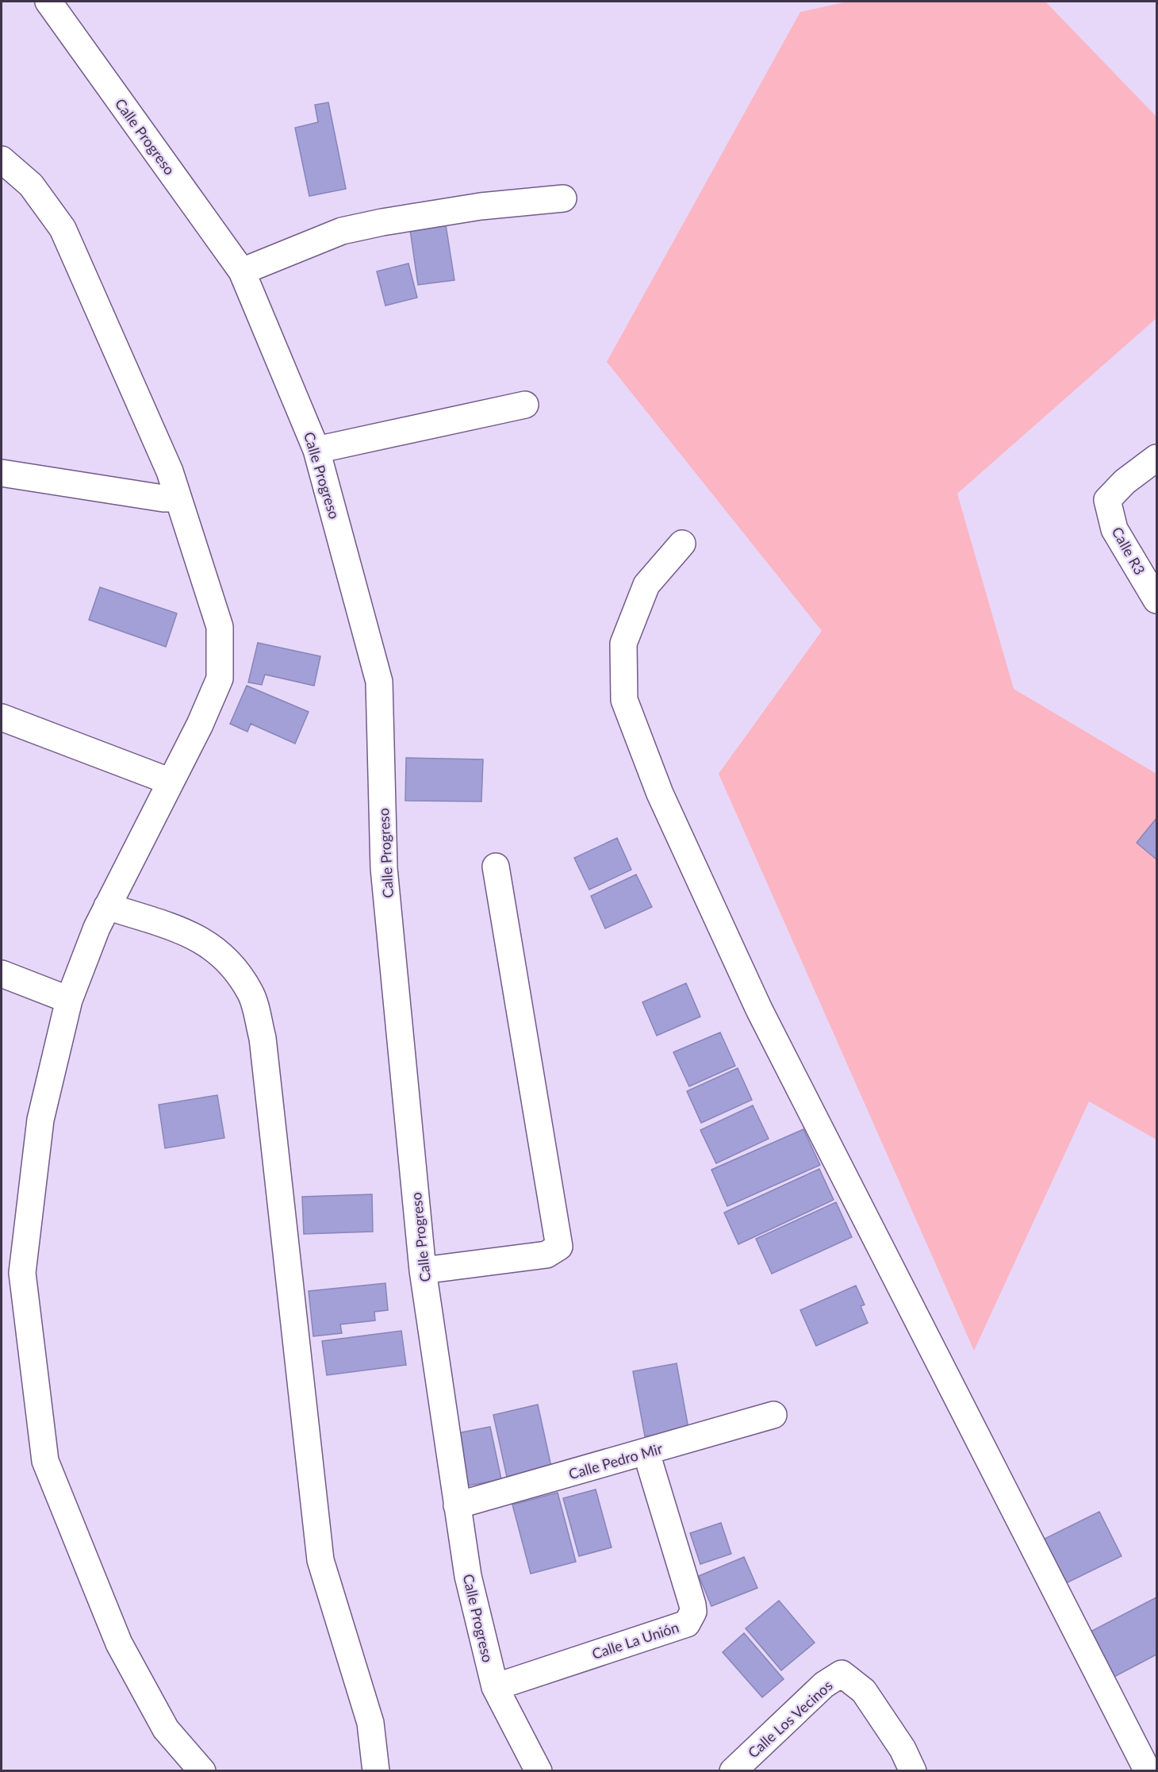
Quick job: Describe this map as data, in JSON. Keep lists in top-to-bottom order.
{
  "streets": {
    "street": [
      "Calle Progreso",
      "Calle R3",
      "Calle Pedro Mir",
      "Calle La Unión",
      "Calle Los Vecinos"
    ]
  },
  "crossings": [
    ["Calle Progreso", "Calle Pedro Mir"],
    ["Calle Progreso", "Calle La Unión"],
    ["Calle Pedro Mir", "Calle La Unión"]
  ]
}
